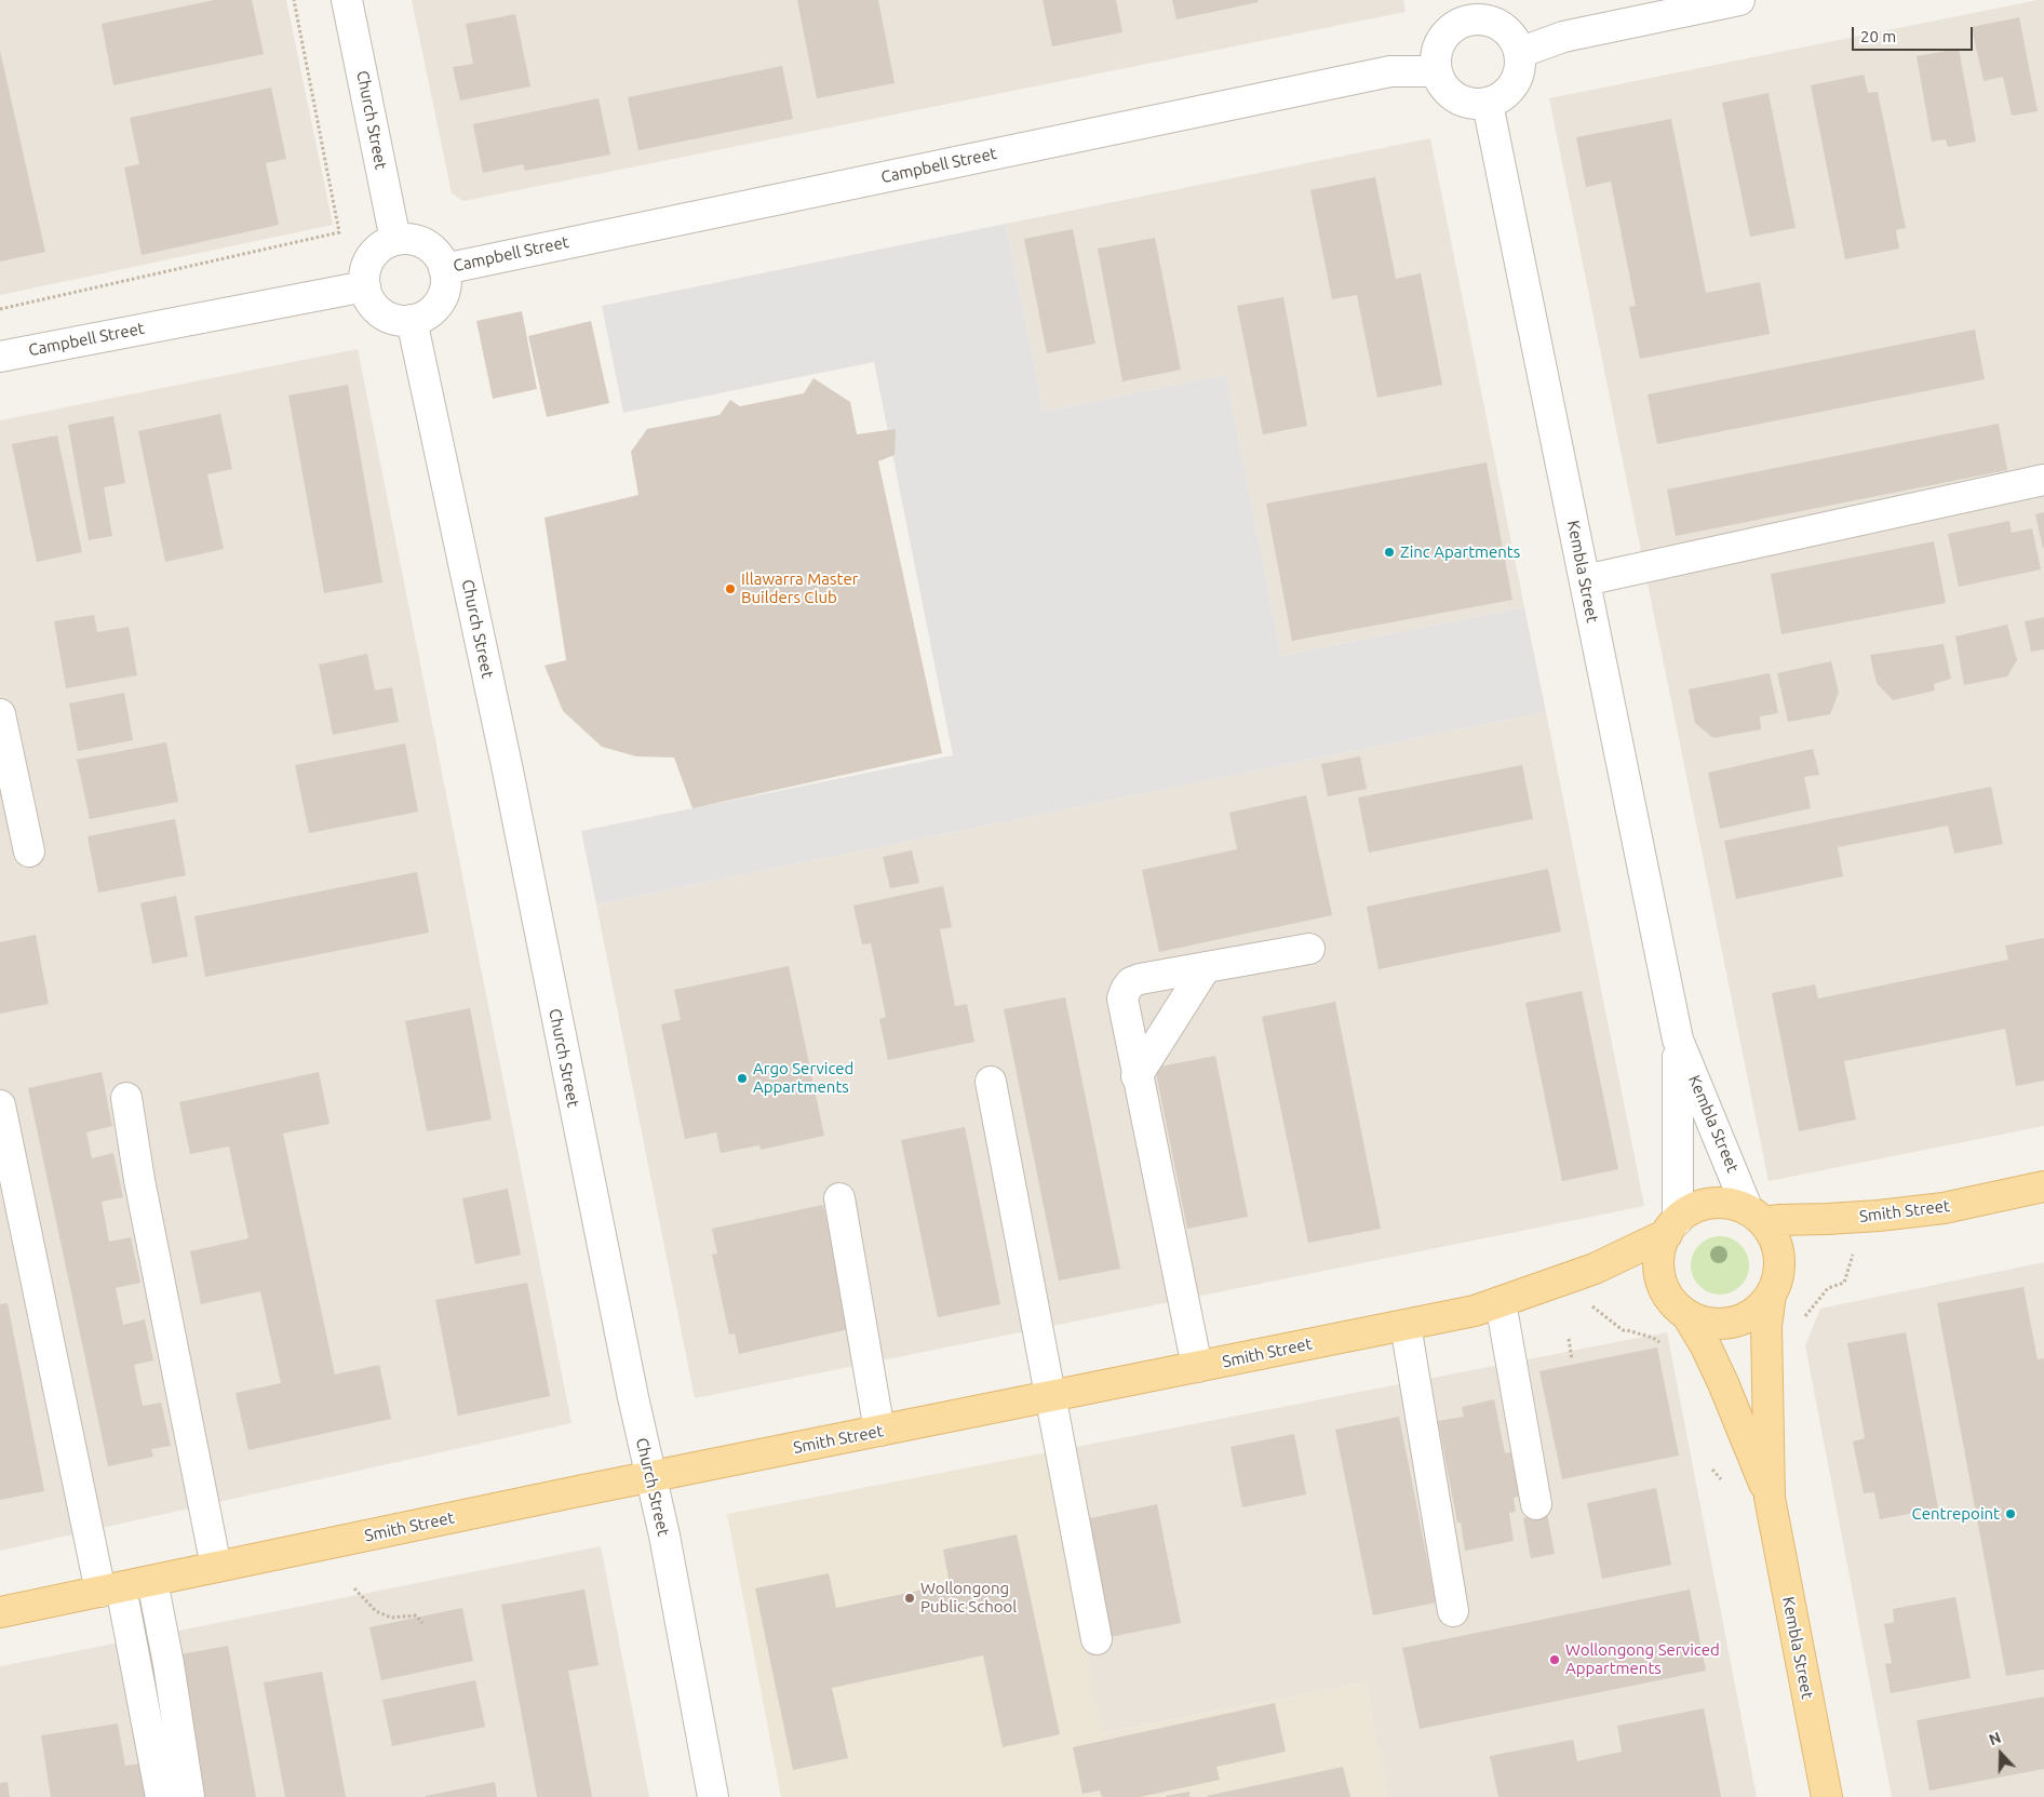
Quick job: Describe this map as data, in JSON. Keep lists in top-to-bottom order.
{
  "streets": {
    "main road": ["Kembla Street", "Smith Street"],
    "street": ["Church Street", "Campbell Street"]
  },
  "crossings": [
    ["Church Street", "Campbell Street"],
    ["Church Street", "Smith Street"],
    ["Campbell Street", "Kembla Street"],
    ["Kembla Street", "Smith Street"]
  ],
  "places": [
    "Zinc Apartments",
    "Illawarra Master Builders Club",
    "Argo Serviced Appartments",
    "Centrepoint",
    "Wollongong Public School",
    "Wollongong Serviced Appartments"
  ],
  "scale_bar": "20 m",
  "north": "top"
}
